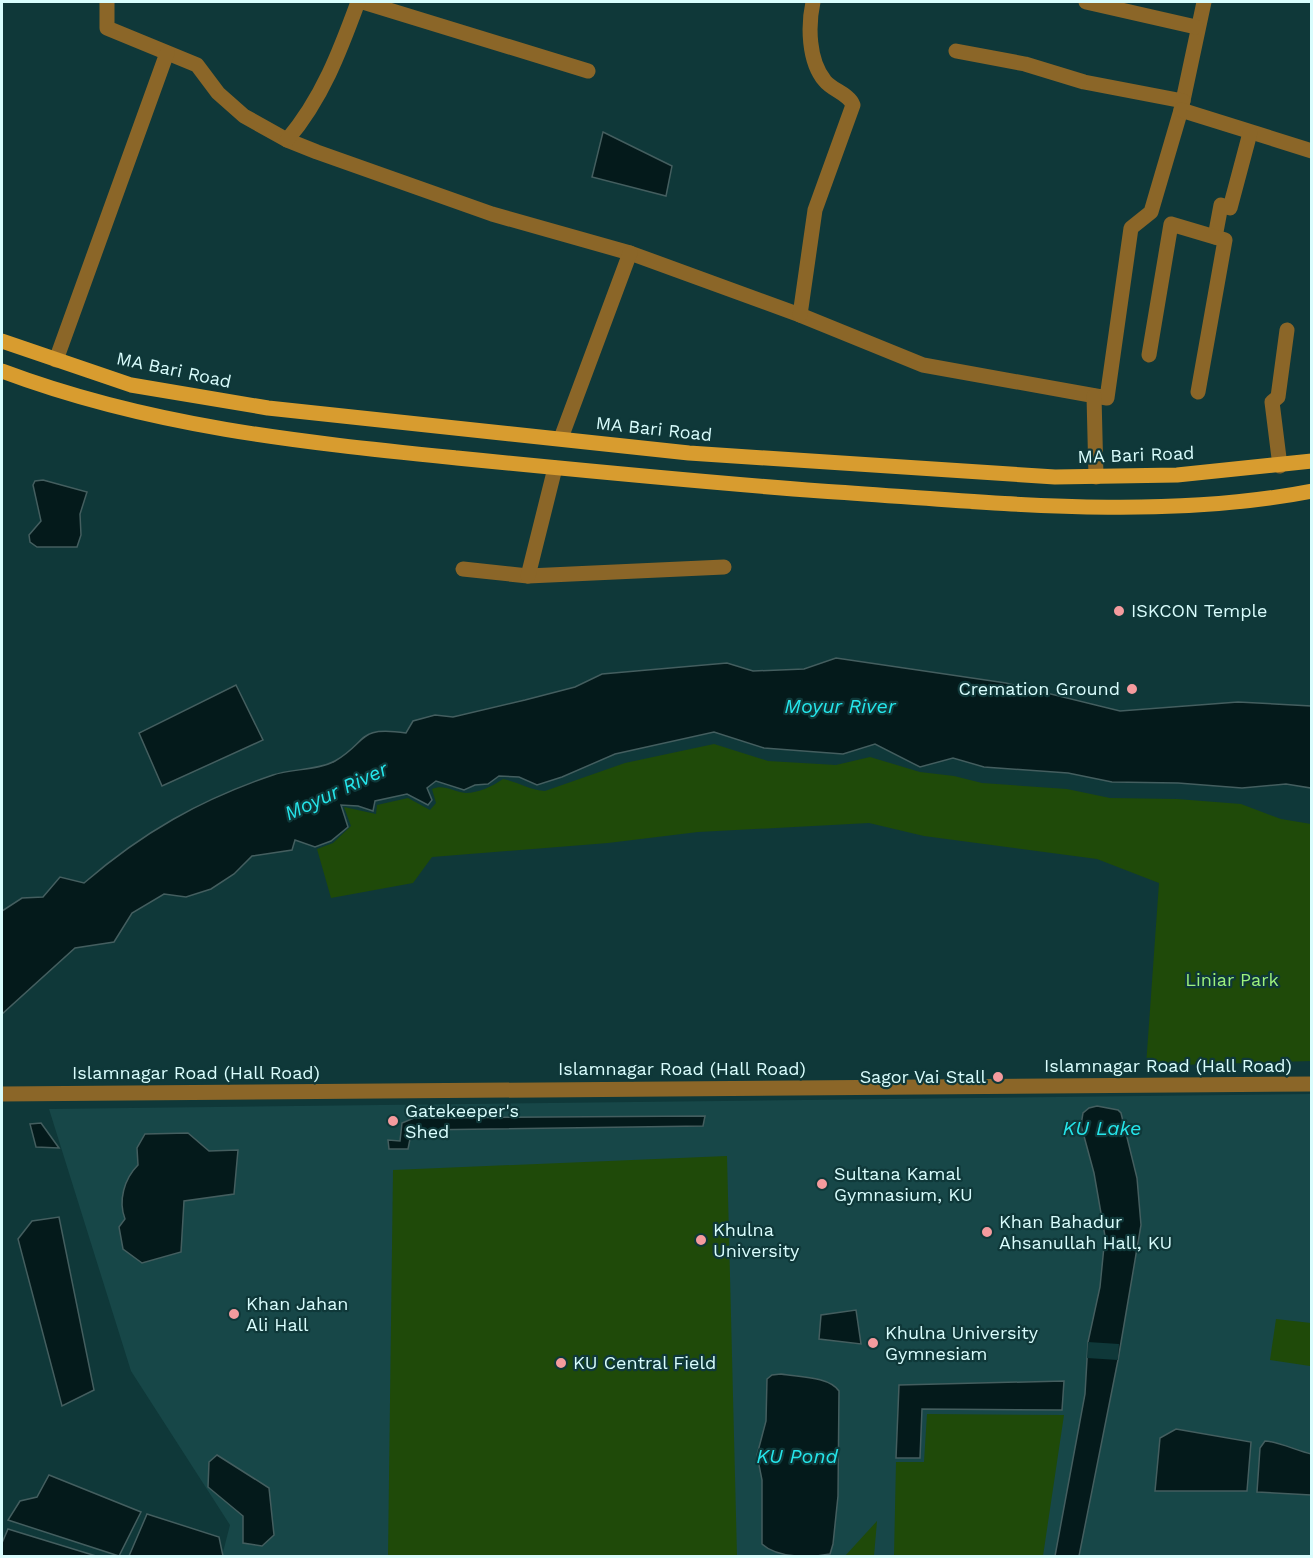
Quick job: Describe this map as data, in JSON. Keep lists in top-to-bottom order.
{
  "streets": {
    "main road": ["MA Bari Road"],
    "street": ["Islamnagar Road (Hall Road)"]
  },
  "water": ["Moyur River", "KU Lake", "KU Pond"],
  "parks": ["Liniar Park"],
  "places": [
    "ISKCON Temple",
    "Cremation Ground",
    "Sagor Vai Stall",
    "Gatekeeper's Shed",
    "Sultana Kamal Gymnasium, KU",
    "Khan Bahadur Ahsanullah Hall, KU",
    "Khulna University",
    "Khan Jahan Ali Hall",
    "Khulna University Gymnesiam",
    "KU Central Field"
  ]
}
